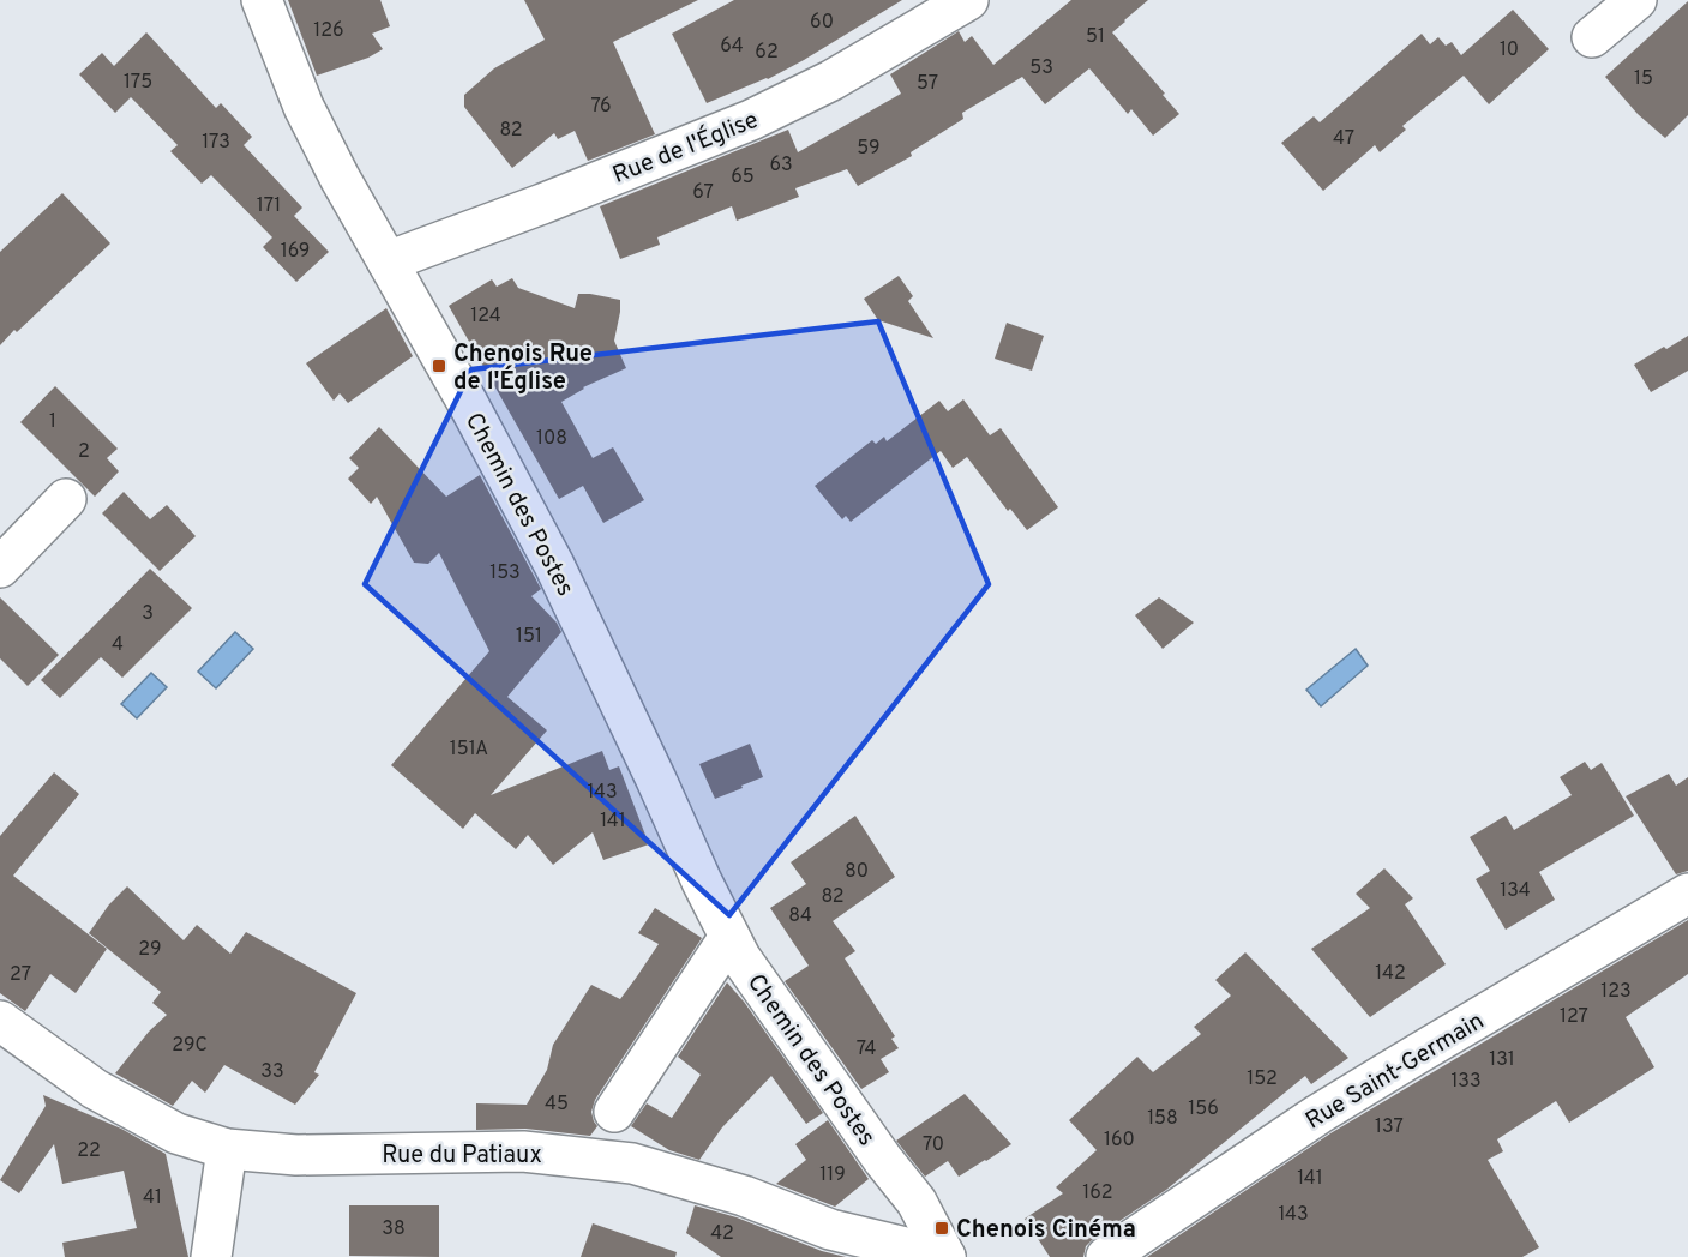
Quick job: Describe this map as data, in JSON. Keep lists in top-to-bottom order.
{
  "streets": {
    "street": [
      "Rue de l'Église",
      "Chemin des Postes",
      "Rue Saint-Germain",
      "Rue du Patiaux"
    ]
  },
  "crossings": [
    ["Rue de l'Église", "Chemin des Postes"],
    ["Chemin des Postes", "Rue du Patiaux"]
  ],
  "places": {
    "transit": ["Chenois Rue de l'Église", "Chenois Cinéma"]
  },
  "house_numbers": [
    "60",
    "126",
    "51",
    "64",
    "10",
    "62",
    "53",
    "15",
    "175",
    "57",
    "76",
    "82",
    "47",
    "173",
    "59",
    "63",
    "65",
    "67",
    "171",
    "169",
    "124",
    "1",
    "108",
    "2",
    "153",
    "3",
    "151",
    "4",
    "151A",
    "143",
    "141",
    "80",
    "134",
    "82",
    "84",
    "29",
    "142",
    "27",
    "123",
    "127",
    "29C",
    "74",
    "131",
    "33",
    "152",
    "133",
    "45",
    "156",
    "158",
    "137",
    "160",
    "70",
    "22",
    "119",
    "141",
    "162",
    "41",
    "143",
    "38",
    "42"
  ]
}
